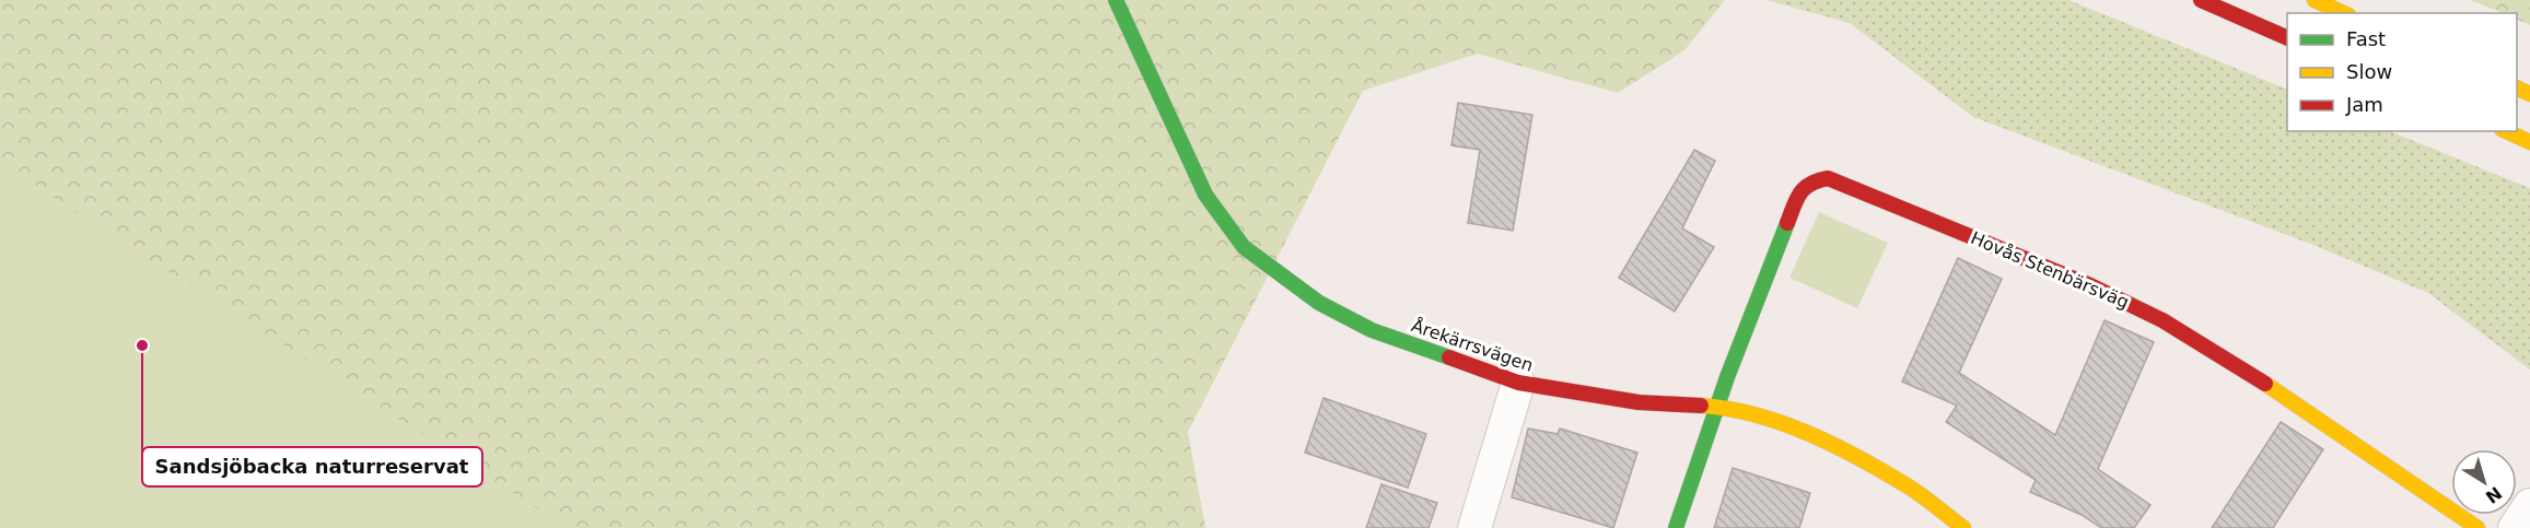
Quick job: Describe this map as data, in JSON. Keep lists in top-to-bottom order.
{
  "streets": {
    "street": ["Hovås Stenbärsväg", "Årekärrsvägen"]
  },
  "crossings": [
    ["Hovås Stenbärsväg", "Årekärrsvägen"]
  ],
  "places": ["Sandsjöbacka naturreservat"],
  "legend": ["Fast", "Slow", "Jam"],
  "north": "bottom right"
}
